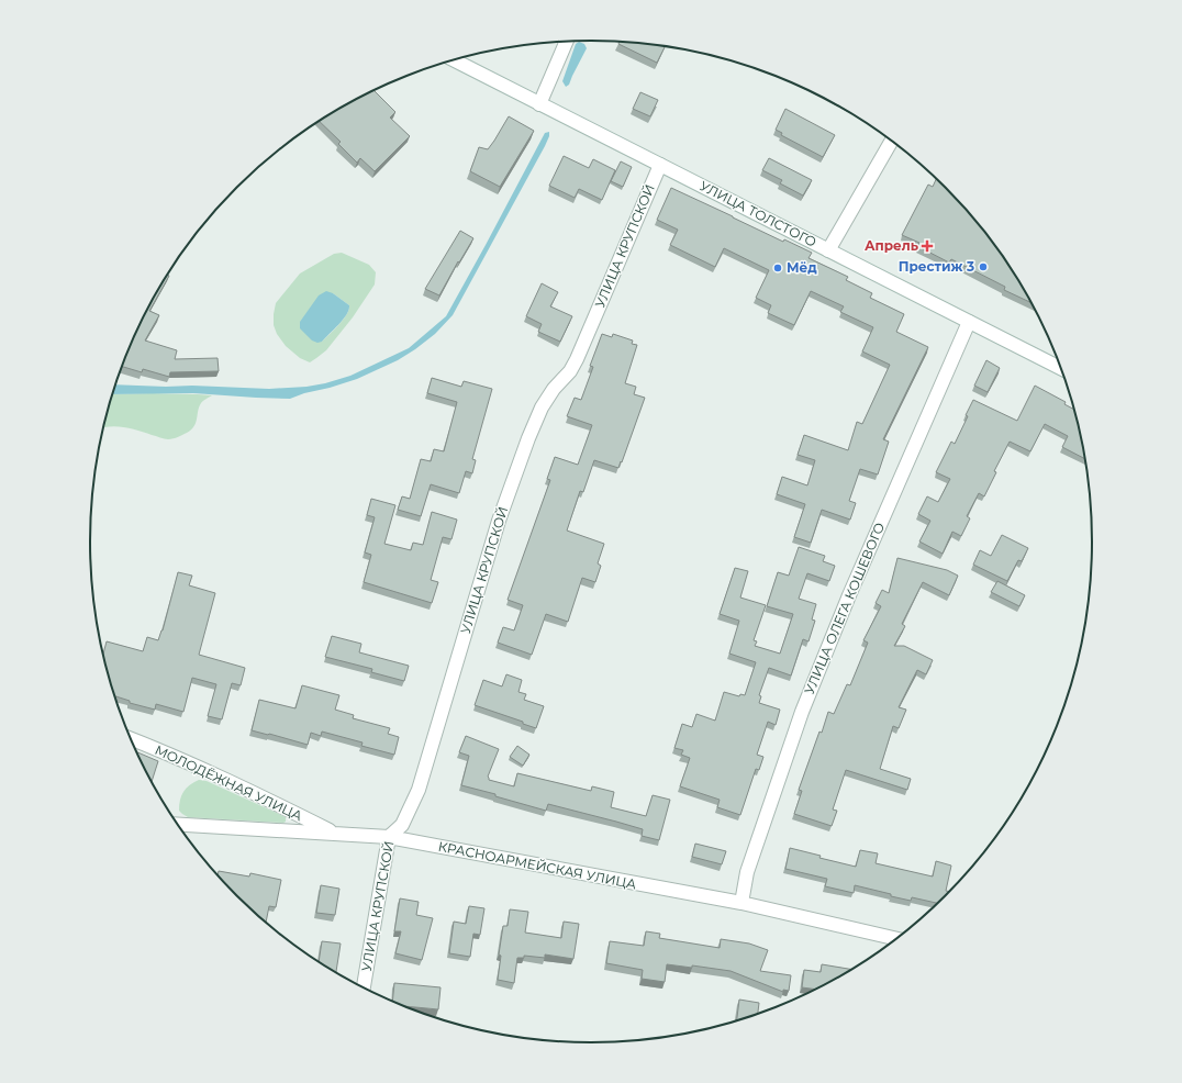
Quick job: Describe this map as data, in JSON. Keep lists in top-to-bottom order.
{
  "streets": {
    "street": [
      "УЛИЦА ТОЛСТОГО",
      "УЛИЦА КРУПСКОЙ",
      "УЛИЦА ОЛЕГА КОШЕВОГО",
      "МОЛОДЁЖНАЯ УЛИЦА",
      "КРАСНОАРМЕЙСКАЯ УЛИЦА"
    ]
  },
  "crossings": [
    ["УЛИЦА ТОЛСТОГО", "УЛИЦА КРУПСКОЙ"],
    ["УЛИЦА ТОЛСТОГО", "УЛИЦА ОЛЕГА КОШЕВОГО"],
    ["УЛИЦА КРУПСКОЙ", "КРАСНОАРМЕЙСКАЯ УЛИЦА"],
    ["УЛИЦА ОЛЕГА КОШЕВОГО", "КРАСНОАРМЕЙСКАЯ УЛИЦА"],
    ["МОЛОДЁЖНАЯ УЛИЦА", "КРАСНОАРМЕЙСКАЯ УЛИЦА"]
  ],
  "places": {
    "health": ["Апрель"],
    "other": ["Престиж 3", "Мёд"]
  }
}
